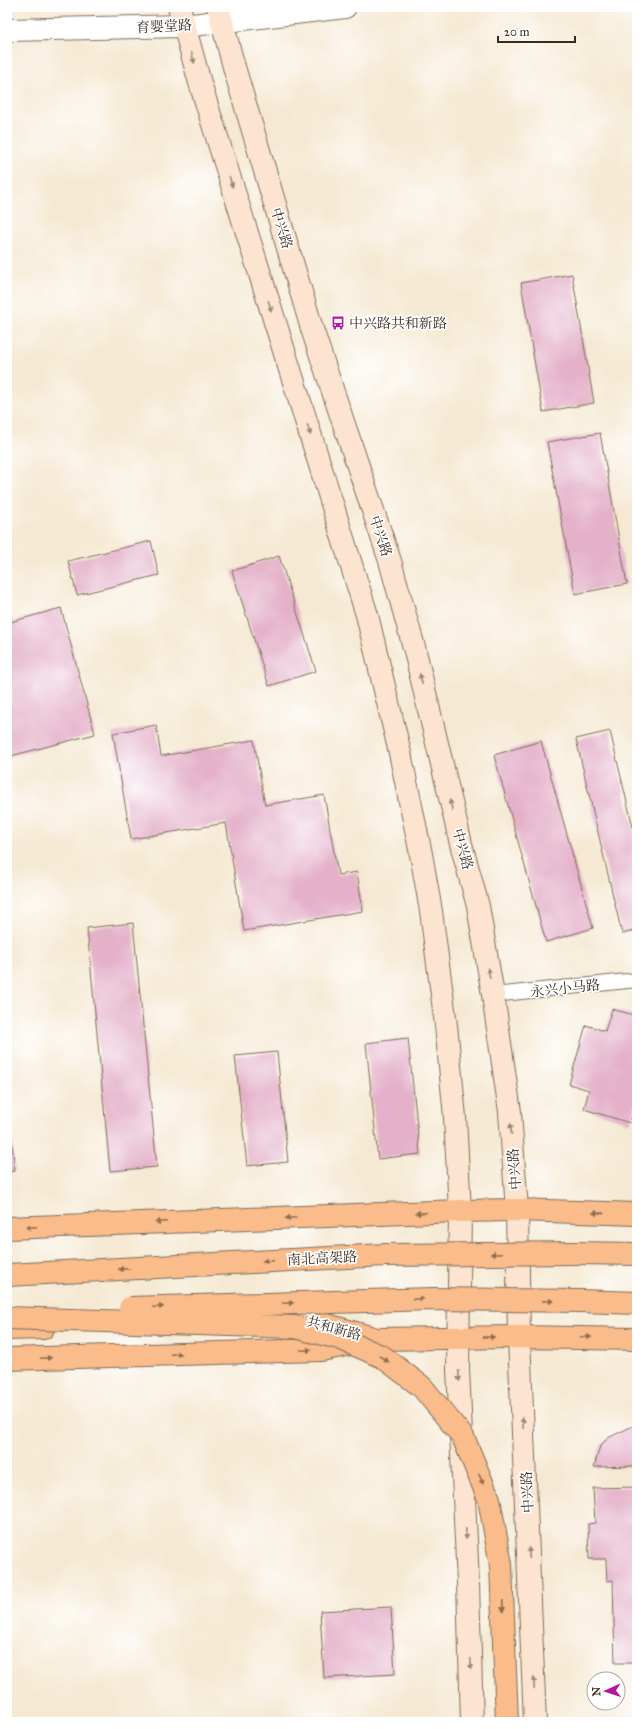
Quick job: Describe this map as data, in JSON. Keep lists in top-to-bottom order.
{
  "streets": {
    "main road": ["中兴路", "南北高架路", "共和新路"],
    "street": ["育婴堂路"],
    "lane": ["永兴小马路"]
  },
  "crossings": [
    ["育婴堂路", "中兴路"],
    ["中兴路", "永兴小马路"],
    ["中兴路", "共和新路"]
  ],
  "places": {
    "bus stop": ["中兴路共和新路"]
  },
  "scale_bar": "20 m",
  "north": "left"
}
